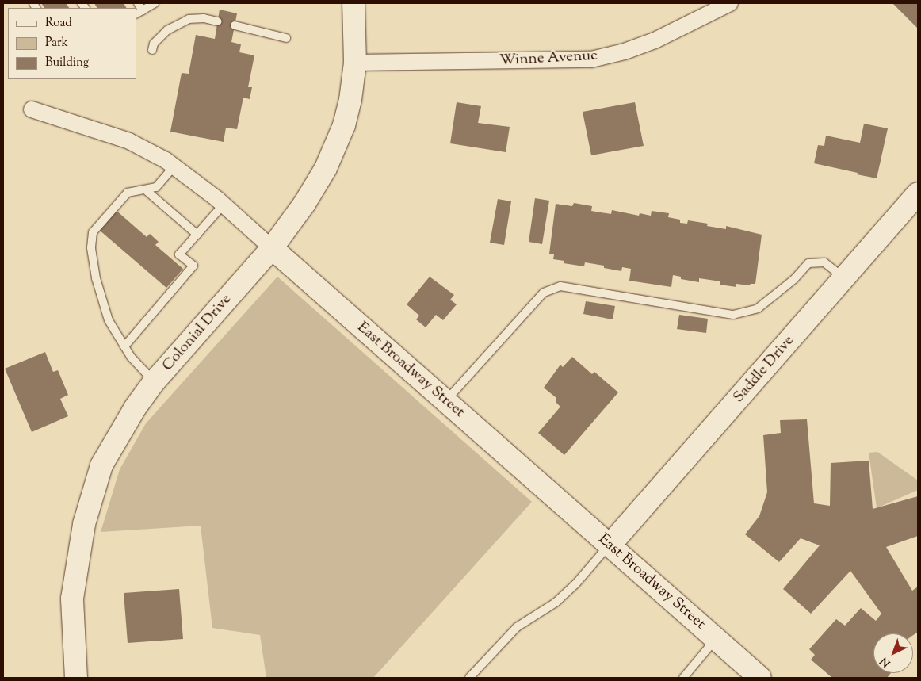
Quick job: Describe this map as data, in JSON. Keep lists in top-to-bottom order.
{
  "streets": {
    "street": [
      "Winne Avenue",
      "Colonial Drive",
      "Saddle Drive",
      "East Broadway Street"
    ]
  },
  "crossings": [
    ["Winne Avenue", "Colonial Drive"],
    ["Colonial Drive", "East Broadway Street"],
    ["Saddle Drive", "East Broadway Street"]
  ],
  "legend": ["Road", "Park", "Building"],
  "north": "bottom left"
}
